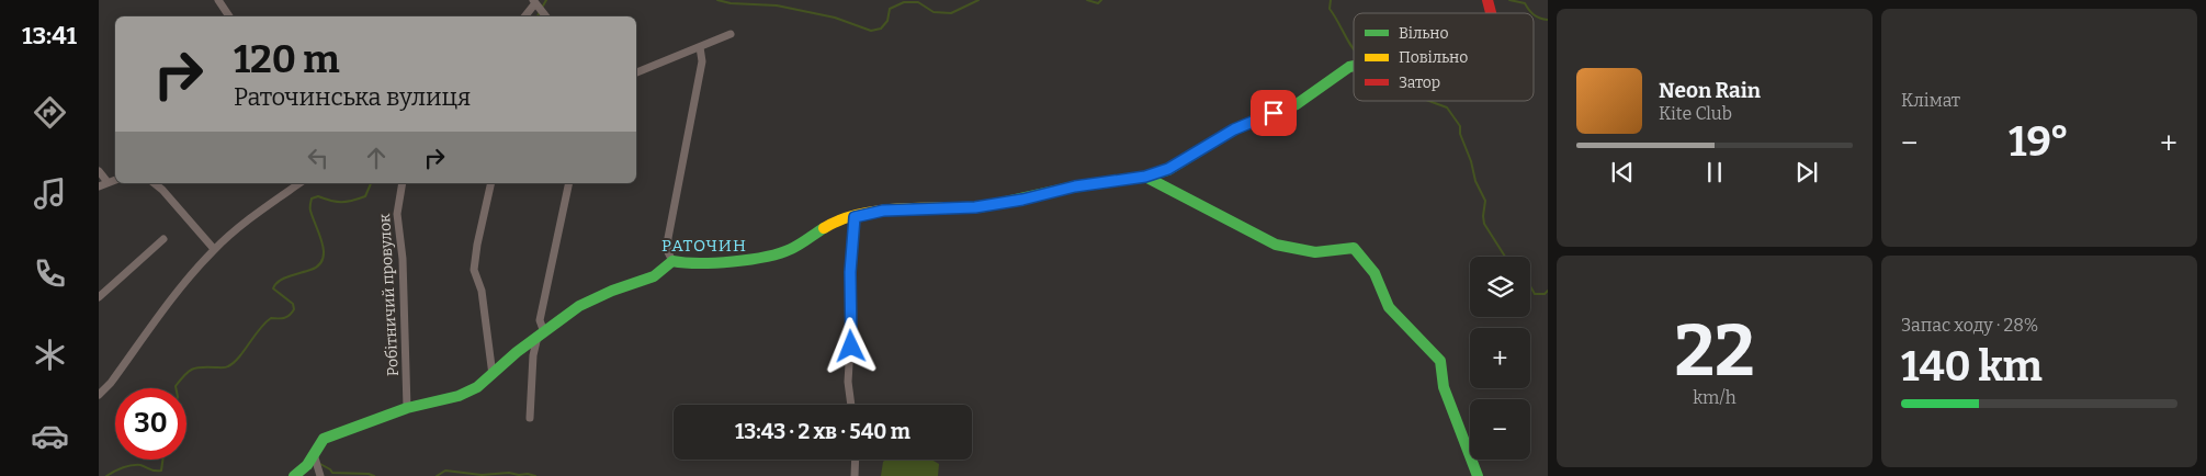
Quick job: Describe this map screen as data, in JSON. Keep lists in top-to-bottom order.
{
  "streets": {
    "street": ["Робітничий провулок"]
  },
  "districts": ["РАТОЧИН"],
  "legend": ["Вільно", "Повільно", "Затор"],
  "page": {
    "tabs": "13:41",
    "tile": [
      "Клімат",
      ["22", "km/h"],
      ["Запас ходу · 28%", "140 km"]
    ],
    "turn": ["120 m", "Раточинська вулиця"],
    "song": ["Neon Rain", "Kite Club"],
    "heat": ["−", "19°", "+"],
    "map_buttons": ["+", "−"],
    "limit": "30",
    "trip": "13:43 · 2 хв · 540 m"
  }
}
